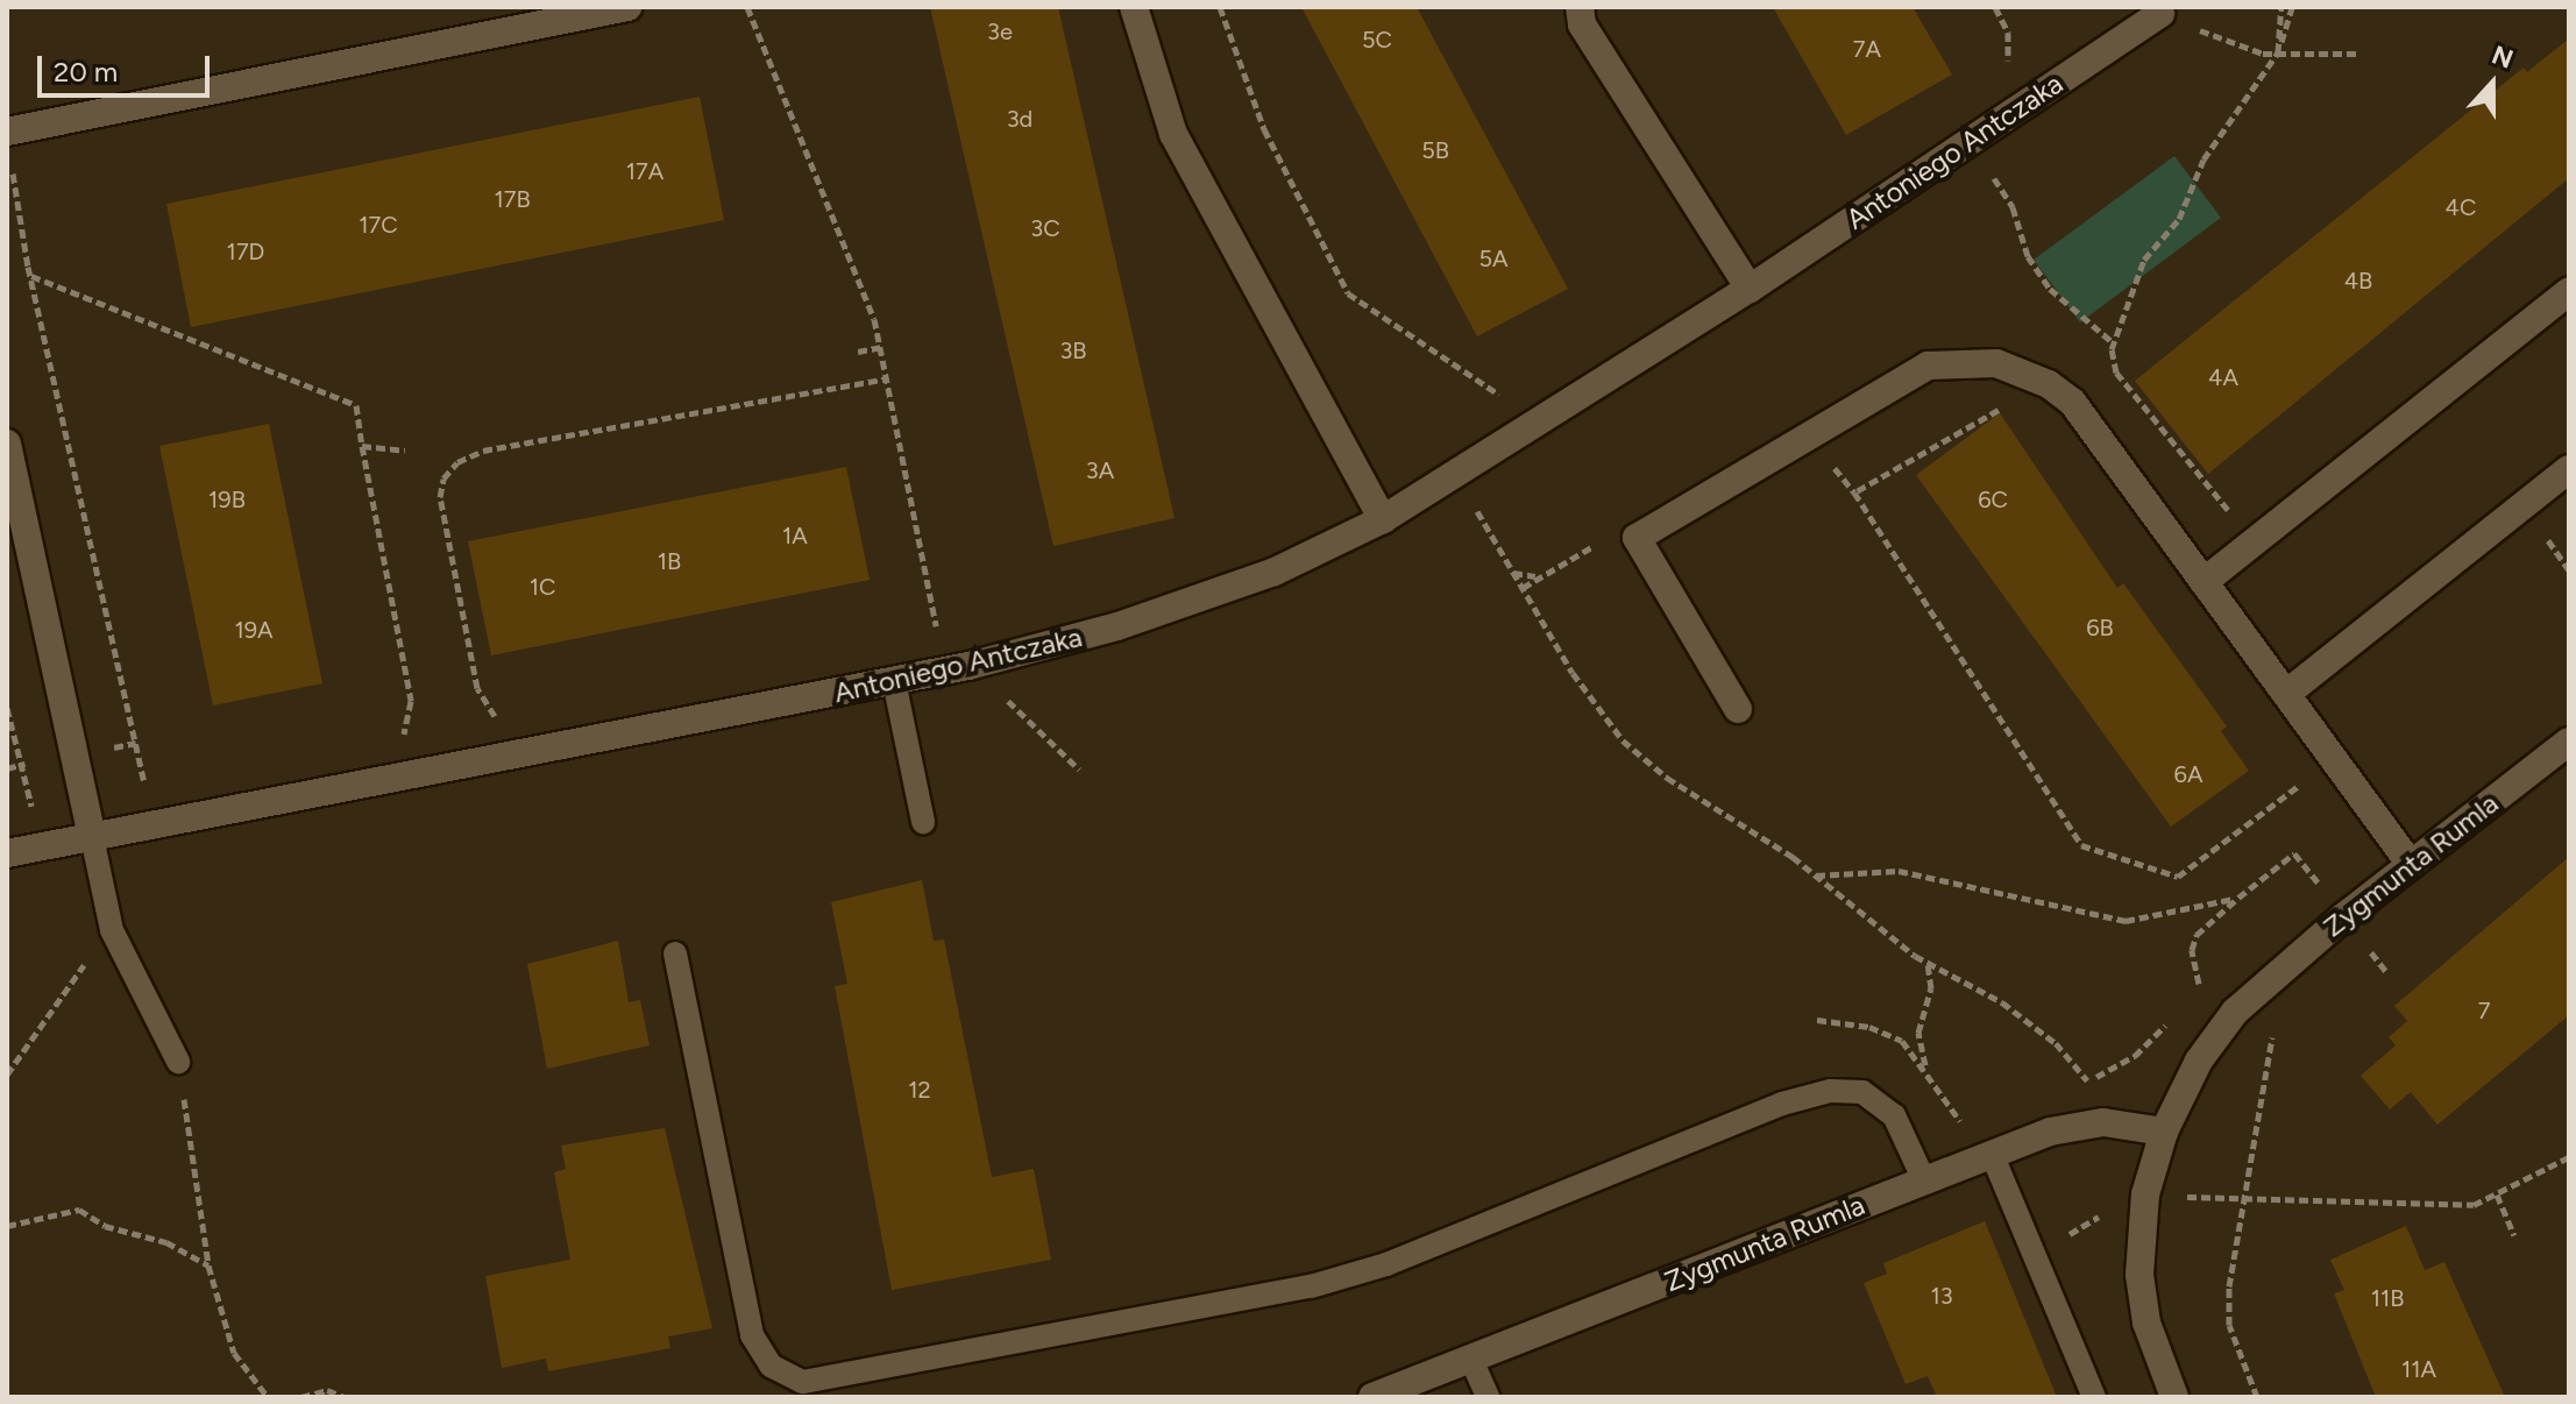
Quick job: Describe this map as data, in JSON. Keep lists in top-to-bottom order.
{
  "streets": {
    "street": ["Antoniego Antczaka", "Zygmunta Rumla"]
  },
  "house_numbers": [
    "3e",
    "5C",
    "7A",
    "3d",
    "5B",
    "17A",
    "17B",
    "4C",
    "17C",
    "3C",
    "17D",
    "5A",
    "4B",
    "3B",
    "4A",
    "3A",
    "19B",
    "6C",
    "1A",
    "1B",
    "1C",
    "6B",
    "19A",
    "6A",
    "7",
    "12",
    "13",
    "11B",
    "11A"
  ],
  "scale_bar": "20 m",
  "north": "top"
}
